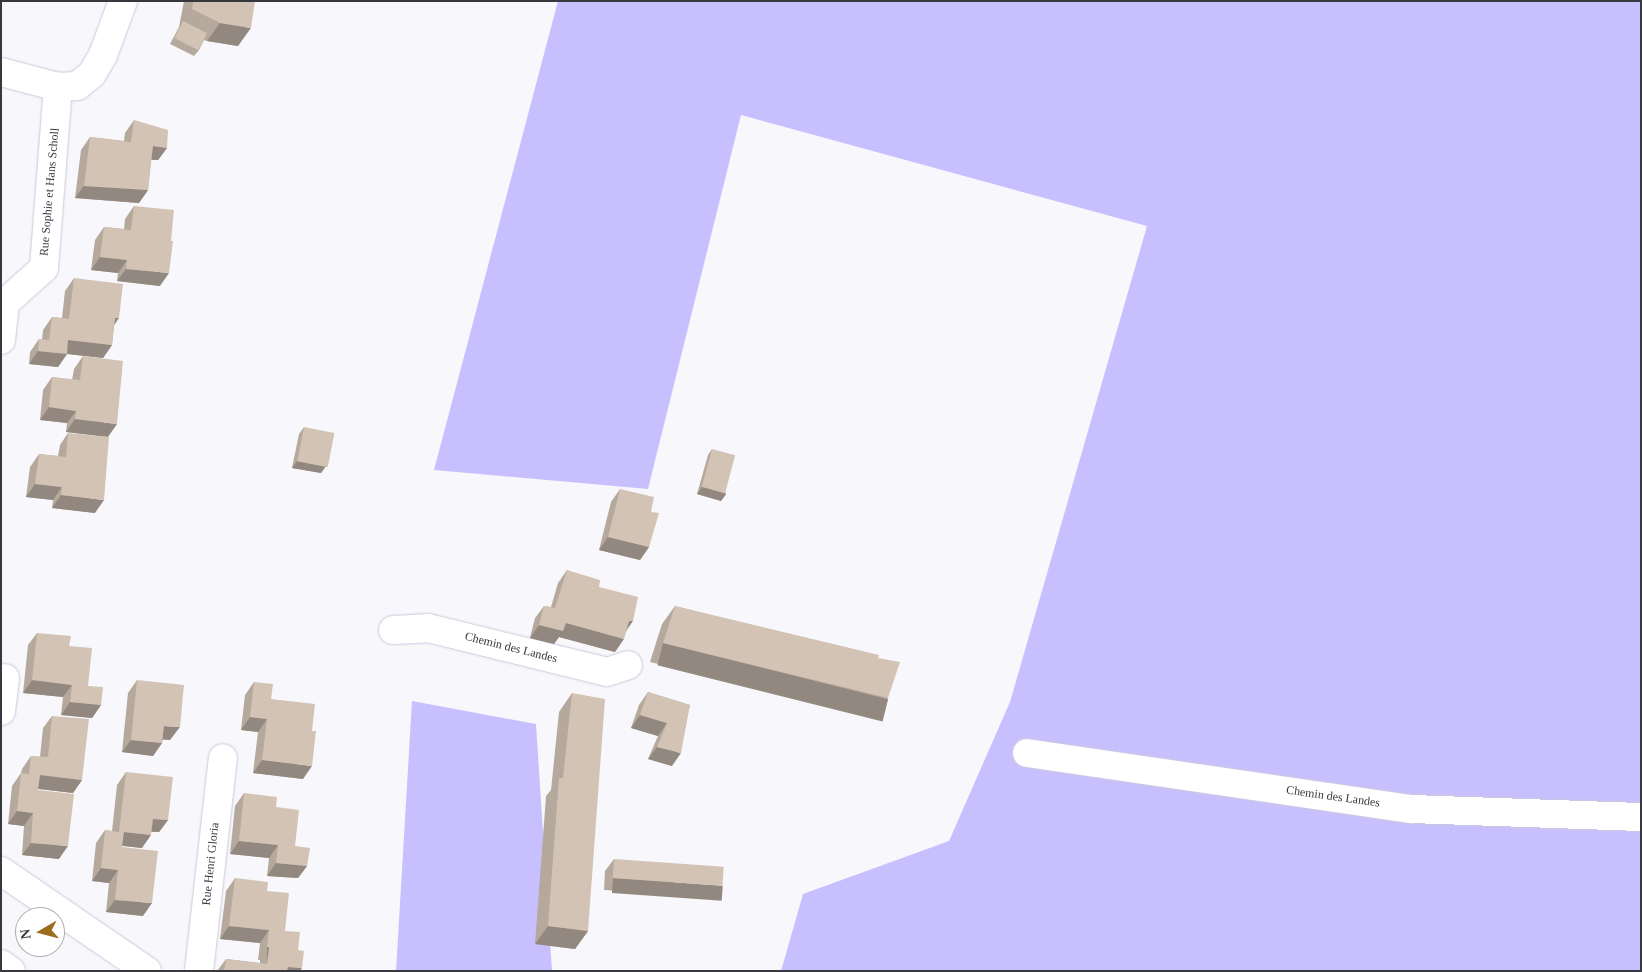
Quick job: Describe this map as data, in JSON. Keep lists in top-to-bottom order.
{
  "streets": {
    "street": ["Rue Sophie et Hans Scholl", "Chemin des Landes", "Rue Henri Gloria"]
  },
  "north": "left"
}
